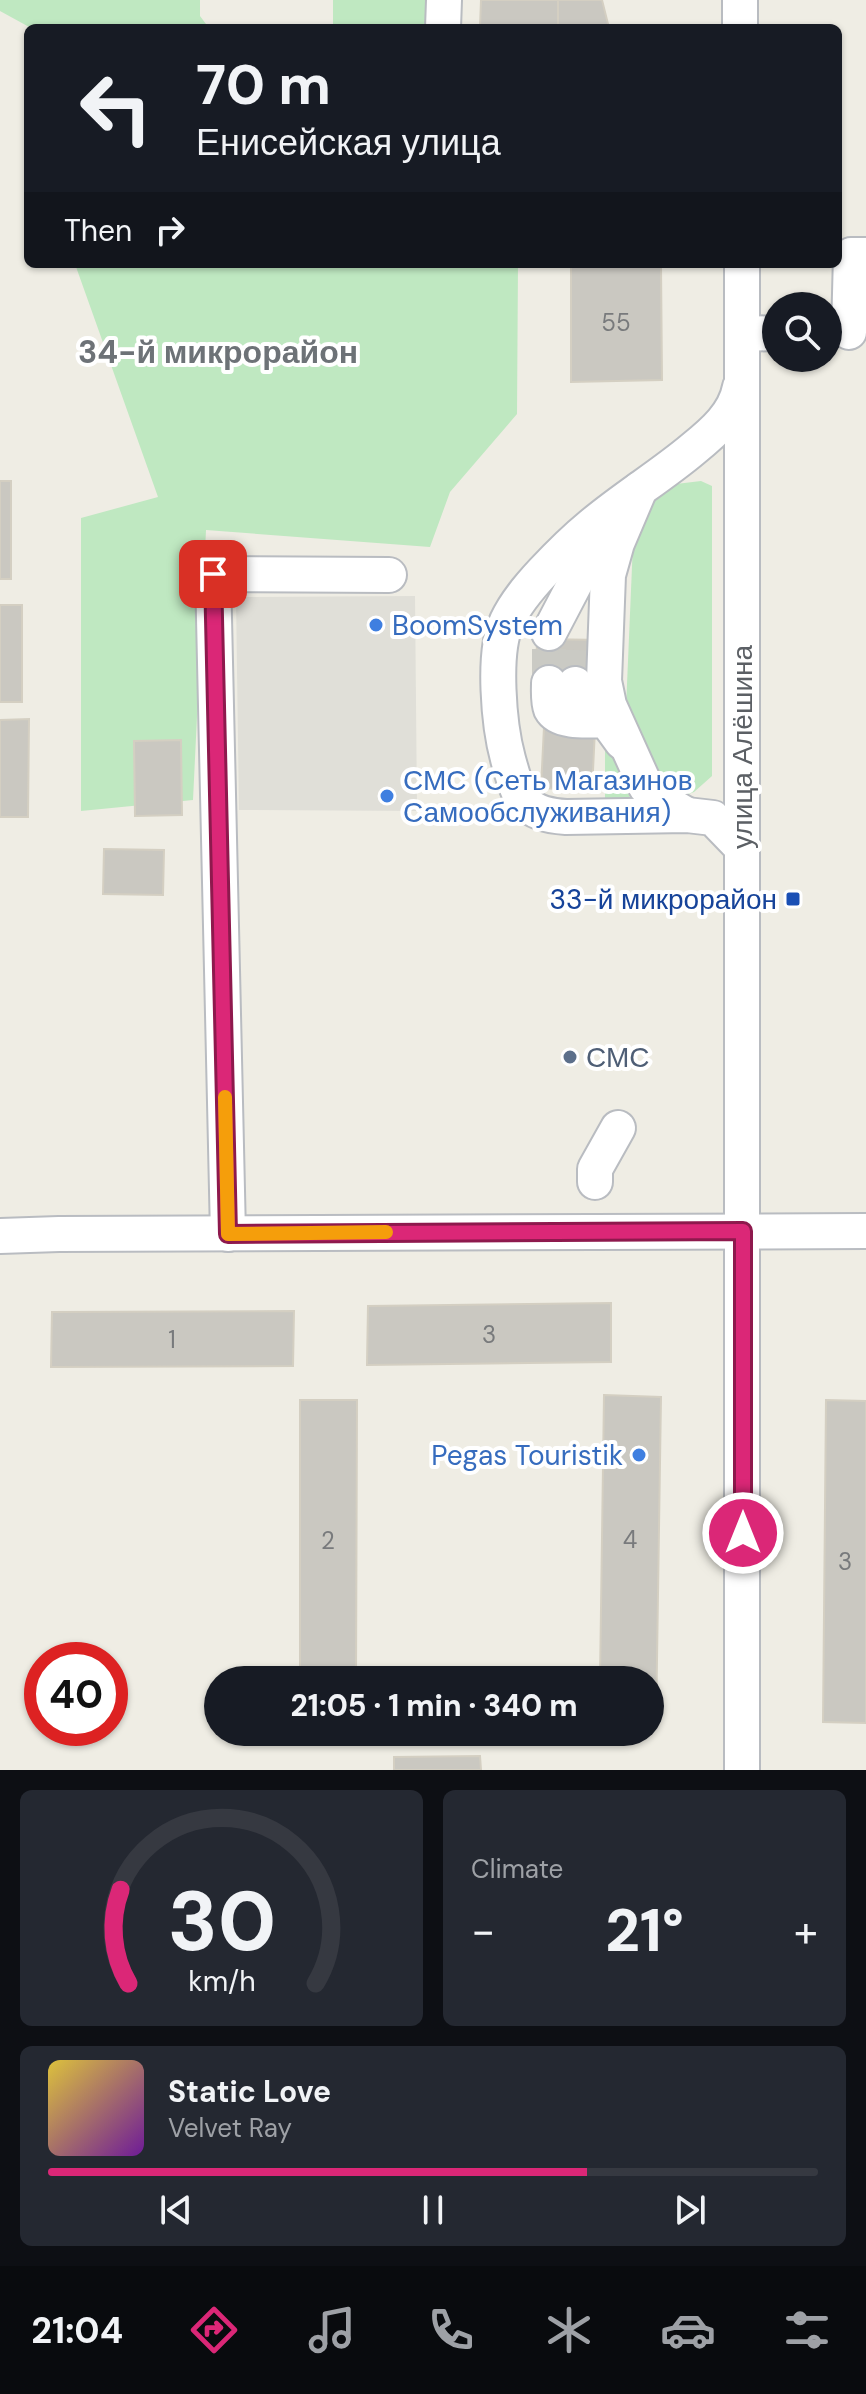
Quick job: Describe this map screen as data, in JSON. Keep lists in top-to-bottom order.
{
  "streets": {
    "street": ["улица Алёшина"]
  },
  "districts": ["34-й микрорайон"],
  "places": {
    "other": [
      "BoomSystem",
      "СМС (Сеть Магазинов Самообслуживания)",
      "СМС",
      "Pegas Touristik"
    ],
    "transit": ["33-й микрорайон"]
  },
  "house_numbers": [
    "55",
    "3",
    "1",
    "4",
    "2",
    "3"
  ],
  "page": {
    "turn": ["70 m", "Енисейская улица"],
    "then": "Then",
    "limit": "40",
    "trip": "21:05 · 1 min · 340 m",
    "tile": "Climate",
    "heat": ["−", "21°", "+"],
    "song": ["Static Love", "Velvet Ray"],
    "tabs": "21:04",
    "gauge": ["30", "km/h"]
  }
}
